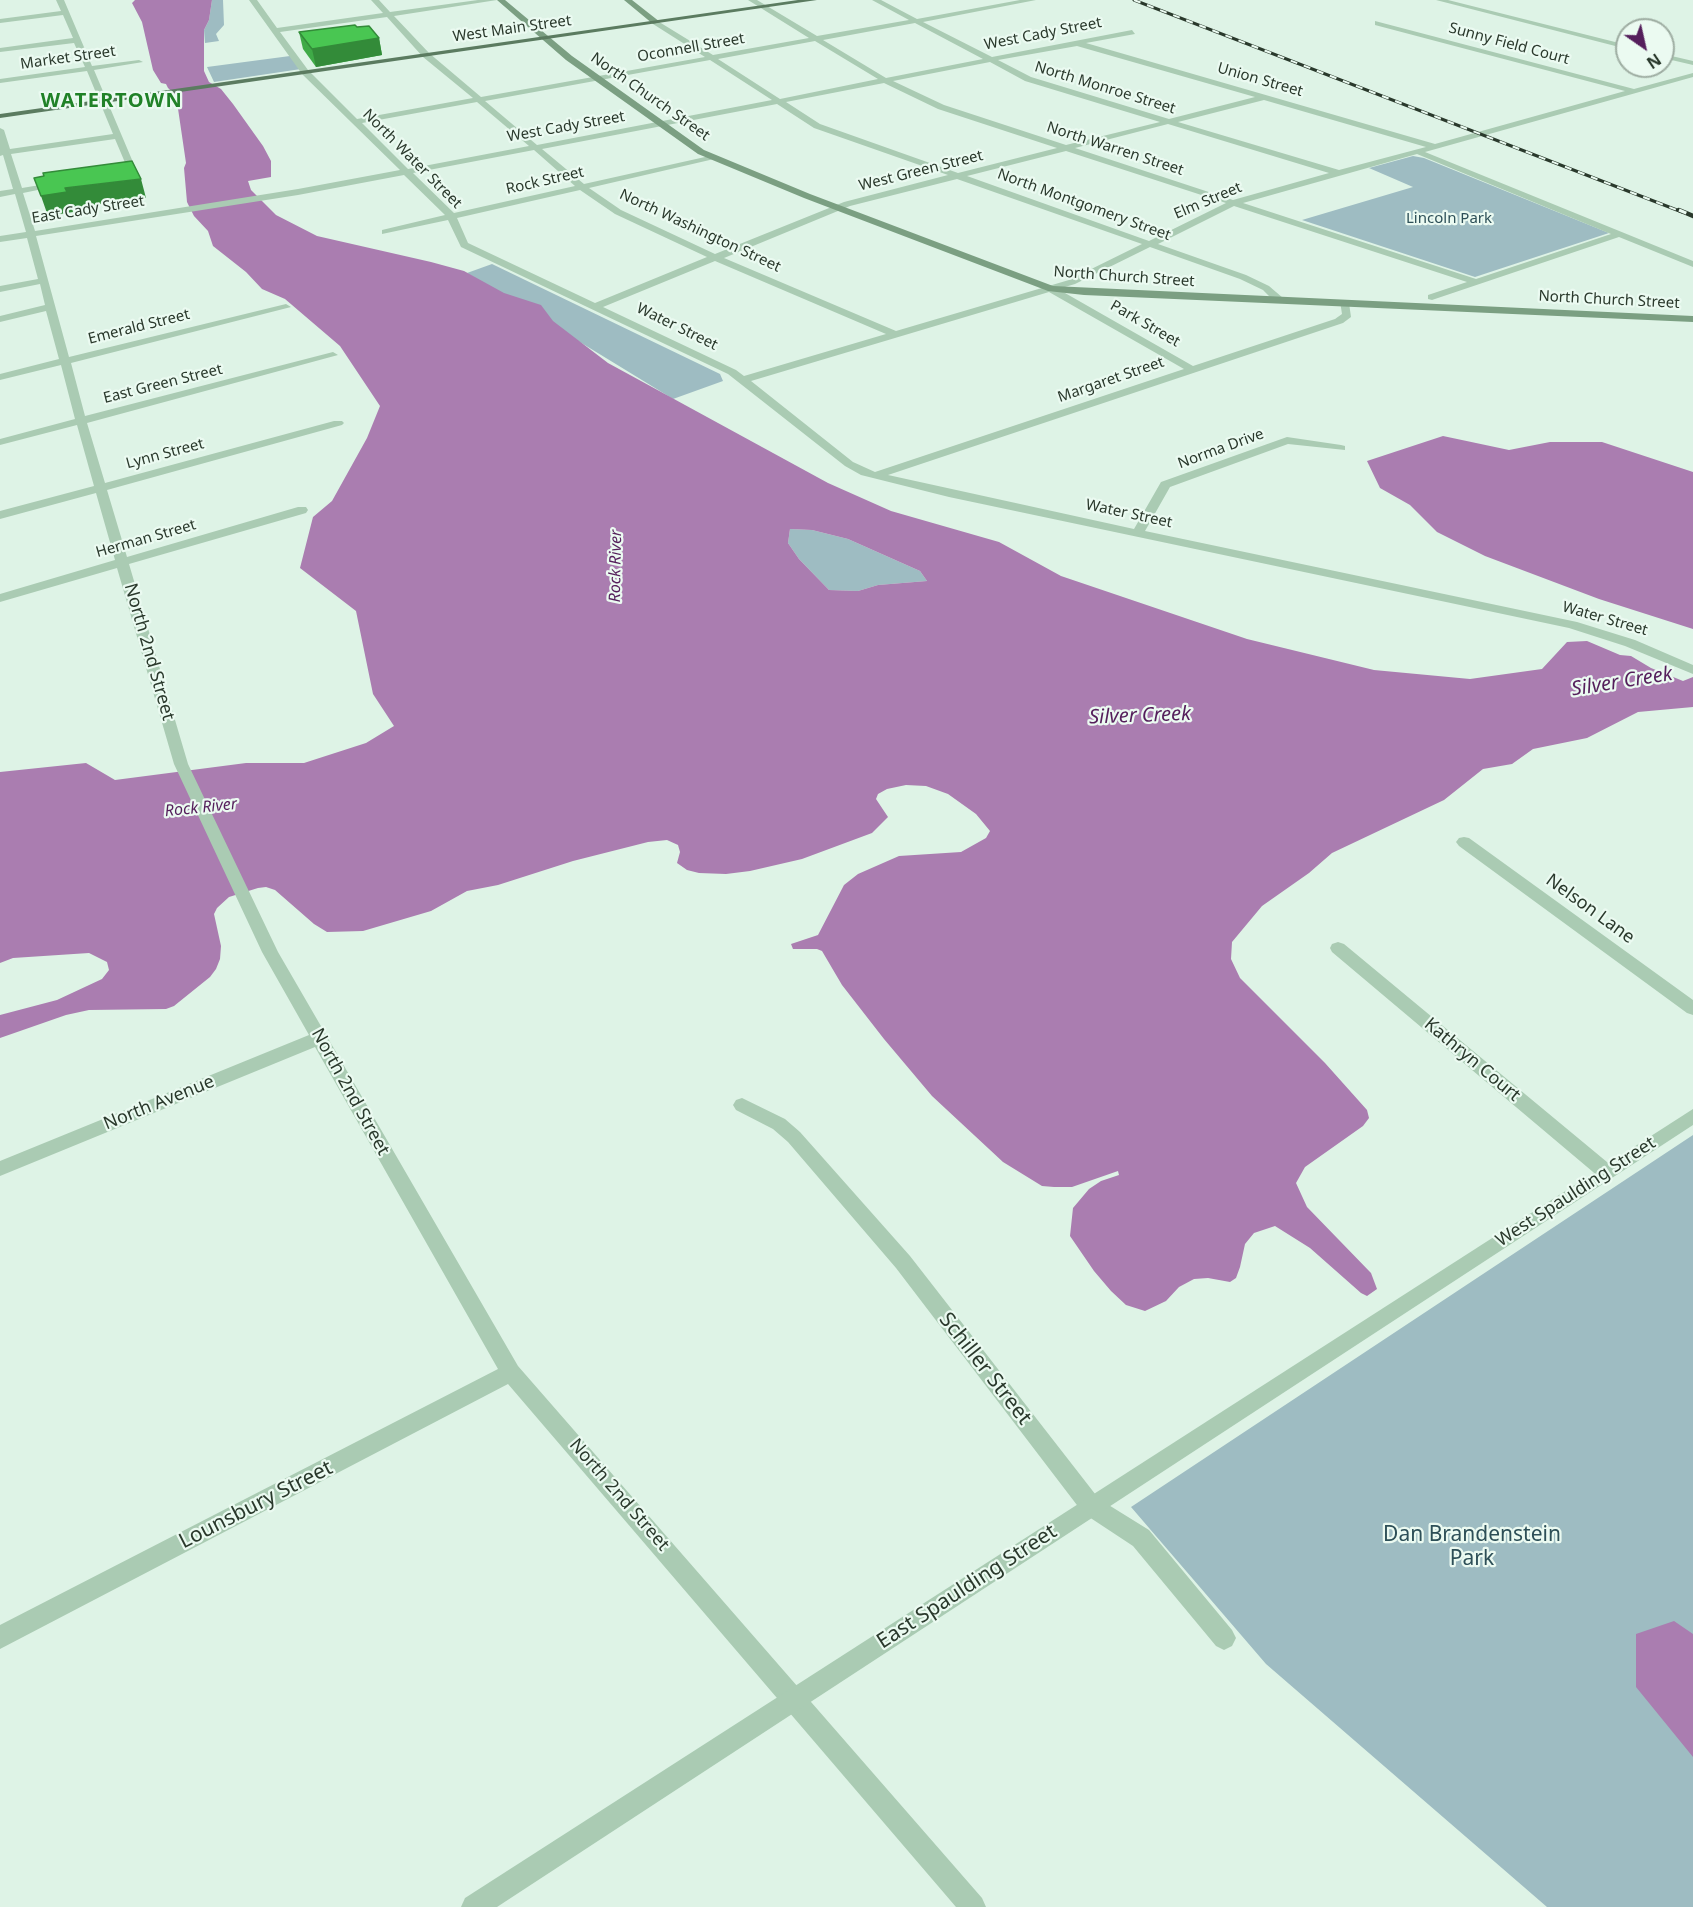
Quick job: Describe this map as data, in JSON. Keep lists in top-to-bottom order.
{
  "streets": {
    "main road": ["West Main Street", "North Church Street"],
    "street": [
      "West Cady Street",
      "Sunny Field Court",
      "Oconnell Street",
      "Market Street",
      "Union Street",
      "North Monroe Street",
      "North Warren Street",
      "North Water Street",
      "West Green Street",
      "Rock Street",
      "Elm Street",
      "North Montgomery Street",
      "East Cady Street",
      "North Washington Street",
      "Park Street",
      "Emerald Street",
      "Water Street",
      "Margaret Street",
      "East Green Street",
      "Norma Drive",
      "Lynn Street",
      "Herman Street",
      "North 2nd Street",
      "Nelson Lane",
      "Kathryn Court",
      "North Avenue",
      "West Spaulding Street",
      "Schiller Street",
      "Lounsbury Street",
      "East Spaulding Street"
    ]
  },
  "crossings": [
    ["West Main Street", "North Church Street"],
    ["West Main Street", "North Warren Street"],
    ["West Main Street", "North Water Street"],
    ["West Main Street", "North Montgomery Street"],
    ["West Main Street", "North Washington Street"],
    ["West Cady Street", "Union Street"],
    ["West Cady Street", "North Monroe Street"],
    ["West Cady Street", "North Church Street"],
    ["West Cady Street", "North Warren Street"],
    ["West Cady Street", "North Water Street"],
    ["West Cady Street", "North Montgomery Street"],
    ["West Cady Street", "East Cady Street"],
    ["West Cady Street", "North Washington Street"],
    ["Sunny Field Court", "Elm Street"],
    ["Oconnell Street", "North Monroe Street"],
    ["Oconnell Street", "North Church Street"],
    ["Oconnell Street", "North Warren Street"],
    ["Oconnell Street", "North Water Street"],
    ["Oconnell Street", "North Montgomery Street"],
    ["Oconnell Street", "North Washington Street"],
    ["Union Street", "West Green Street"],
    ["Union Street", "Elm Street"],
    ["North Monroe Street", "West Green Street"],
    ["North Monroe Street", "Elm Street"],
    ["North Church Street", "West Green Street"],
    ["North Church Street", "Rock Street"],
    ["North Church Street", "Elm Street"],
    ["North Church Street", "North Montgomery Street"],
    ["North Church Street", "Park Street"],
    ["North Church Street", "Margaret Street"],
    ["North Warren Street", "West Green Street"],
    ["North Warren Street", "Elm Street"],
    ["North Water Street", "West Green Street"],
    ["North Water Street", "Rock Street"],
    ["North Water Street", "Water Street"],
    ["West Green Street", "North Montgomery Street"],
    ["West Green Street", "North Washington Street"],
    ["West Green Street", "Water Street"],
    ["Rock Street", "North Washington Street"],
    ["Elm Street", "North Montgomery Street"],
    ["Elm Street", "North Washington Street"],
    ["Elm Street", "Park Street"],
    ["Elm Street", "Water Street"],
    ["East Cady Street", "North 2nd Street"],
    ["Park Street", "Margaret Street"],
    ["Emerald Street", "North 2nd Street"],
    ["Water Street", "Margaret Street"],
    ["Water Street", "Norma Drive"],
    ["East Green Street", "North 2nd Street"],
    ["Lynn Street", "North 2nd Street"],
    ["Herman Street", "North 2nd Street"],
    ["North 2nd Street", "North Avenue"],
    ["North 2nd Street", "Lounsbury Street"],
    ["North 2nd Street", "East Spaulding Street"],
    ["Kathryn Court", "West Spaulding Street"],
    ["West Spaulding Street", "East Spaulding Street"],
    ["Schiller Street", "East Spaulding Street"]
  ],
  "districts": ["WATERTOWN"],
  "water": ["Rock River", "Silver Creek"],
  "parks": ["Lincoln Park", "Dan Brandenstein Park"],
  "north": "bottom right"
}
